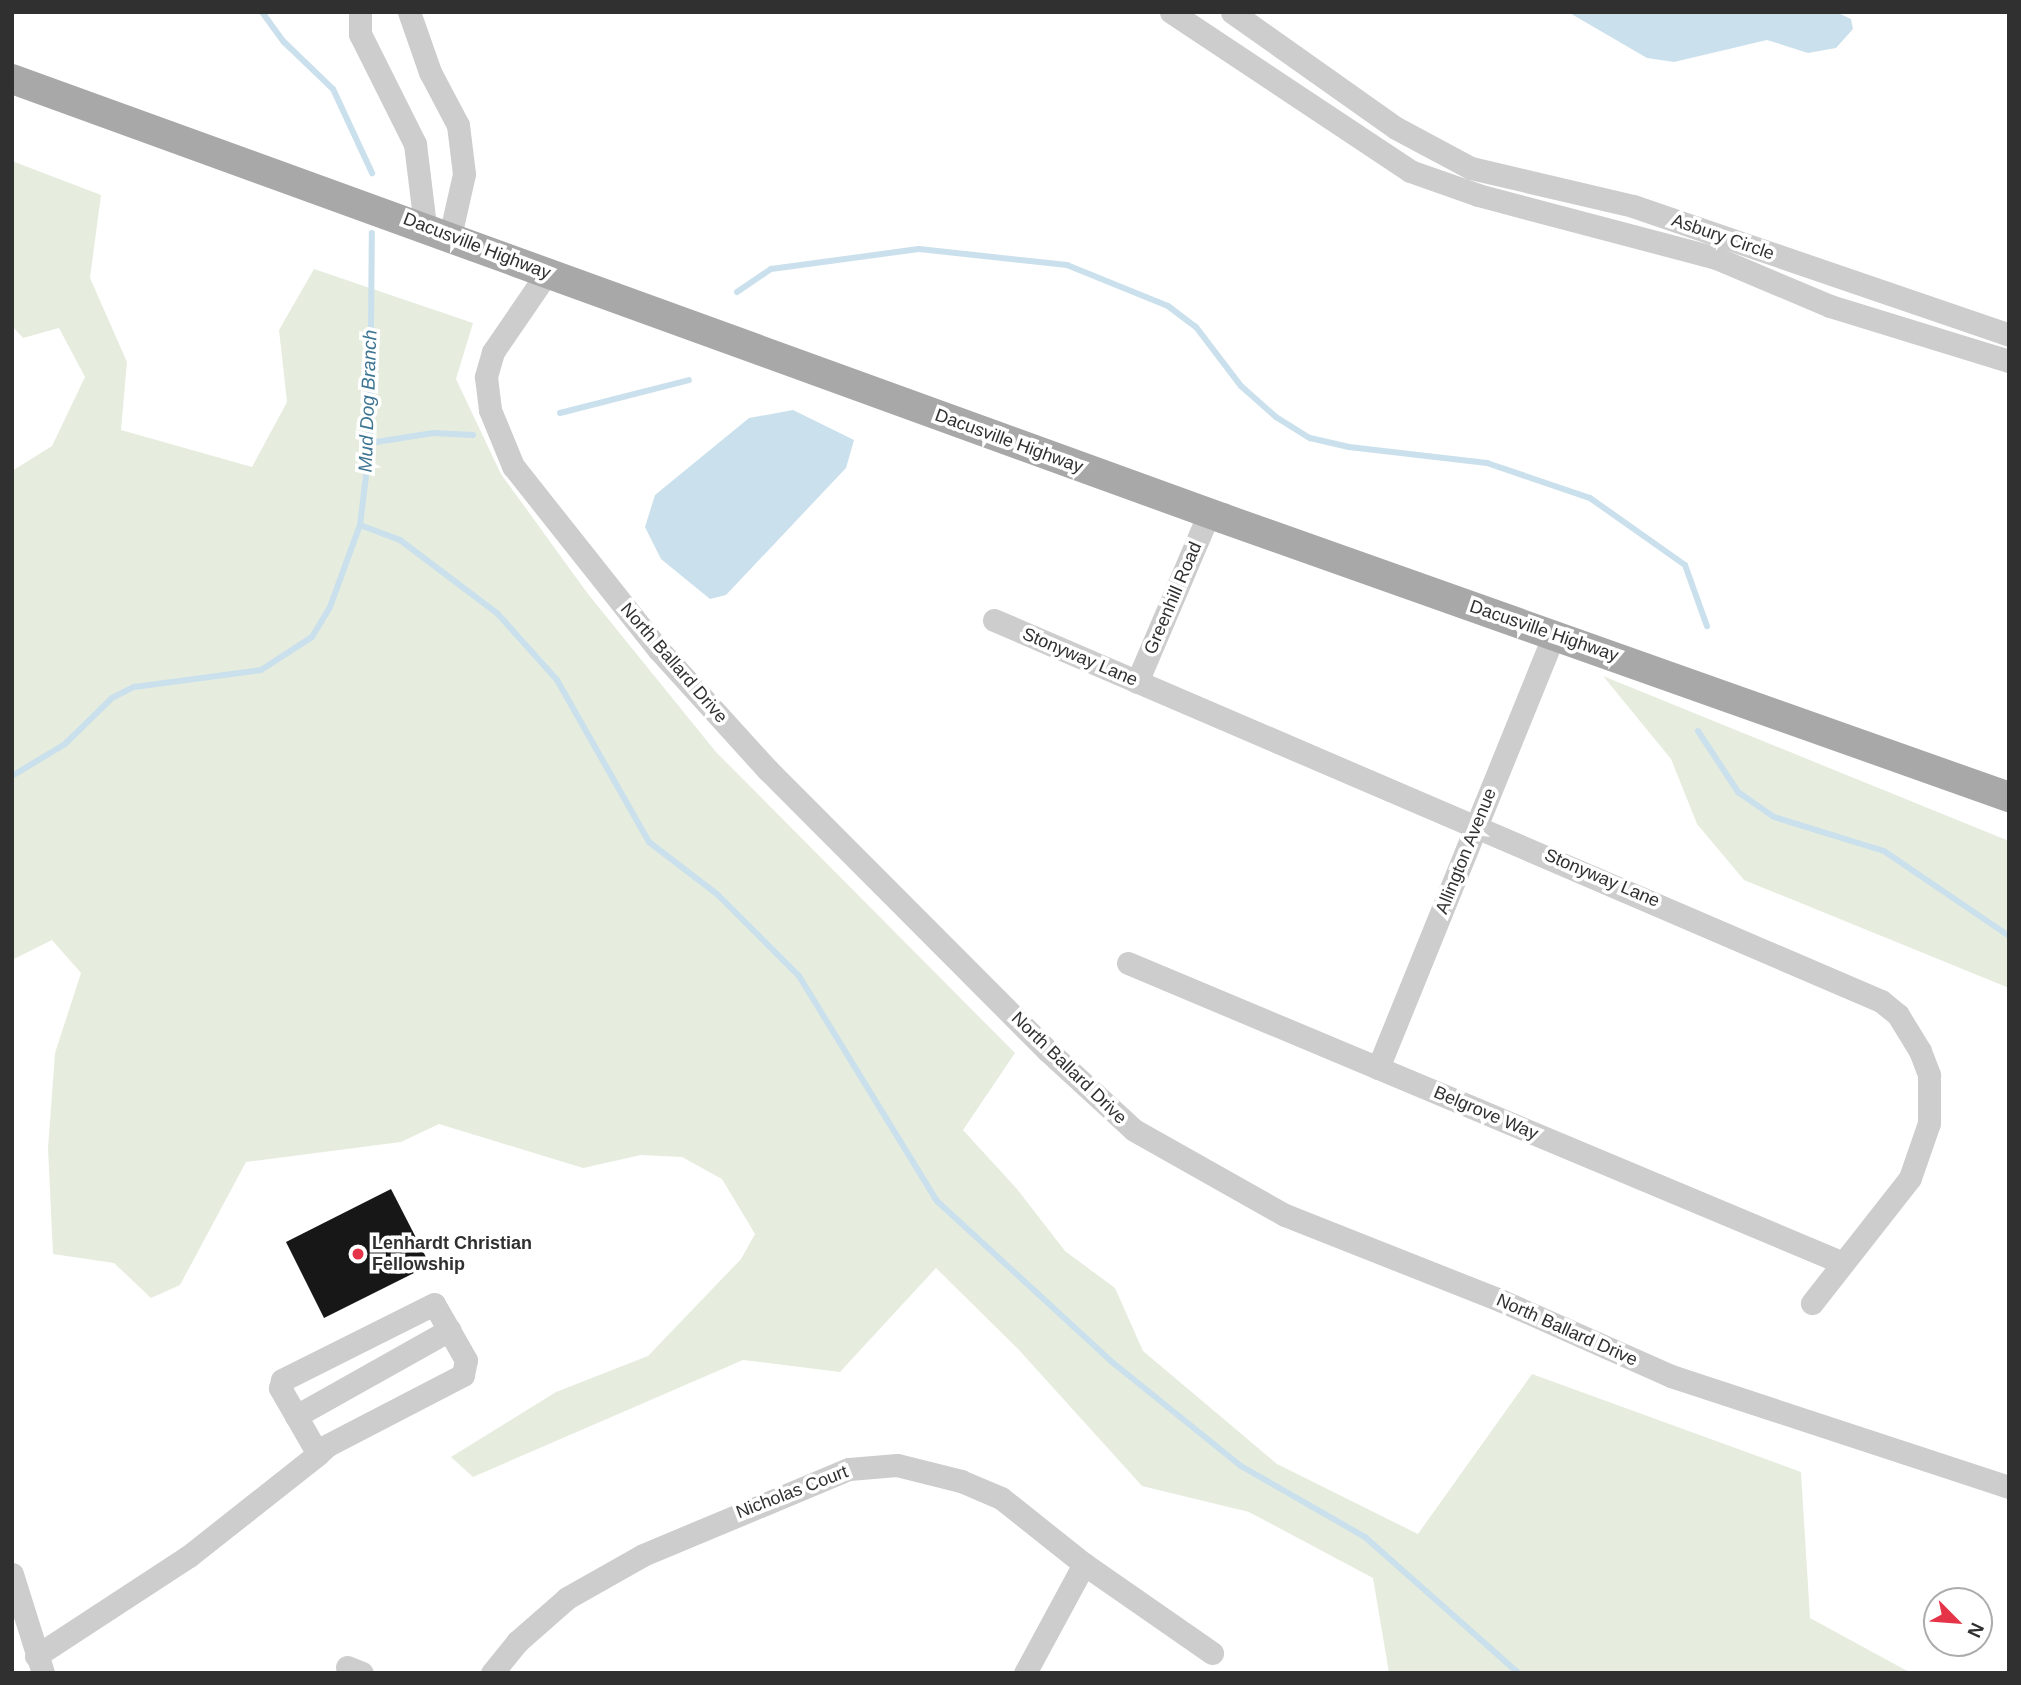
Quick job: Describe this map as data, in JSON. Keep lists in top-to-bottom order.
{
  "streets": {
    "main road": ["Dacusville Highway"],
    "street": [
      "Asbury Circle",
      "Greenhill Road",
      "Stonyway Lane",
      "North Ballard Drive",
      "Allington Avenue",
      "Belgrove Way",
      "Nicholas Court"
    ]
  },
  "crossings": [
    ["Dacusville Highway", "Greenhill Road"],
    ["Dacusville Highway", "North Ballard Drive"],
    ["Dacusville Highway", "Allington Avenue"],
    ["Greenhill Road", "Stonyway Lane"],
    ["Stonyway Lane", "Allington Avenue"],
    ["Stonyway Lane", "Belgrove Way"],
    ["Allington Avenue", "Belgrove Way"]
  ],
  "water": ["Mud Dog Branch"],
  "places": ["Lenhardt Christian Fellowship"],
  "north": "bottom right"
}
